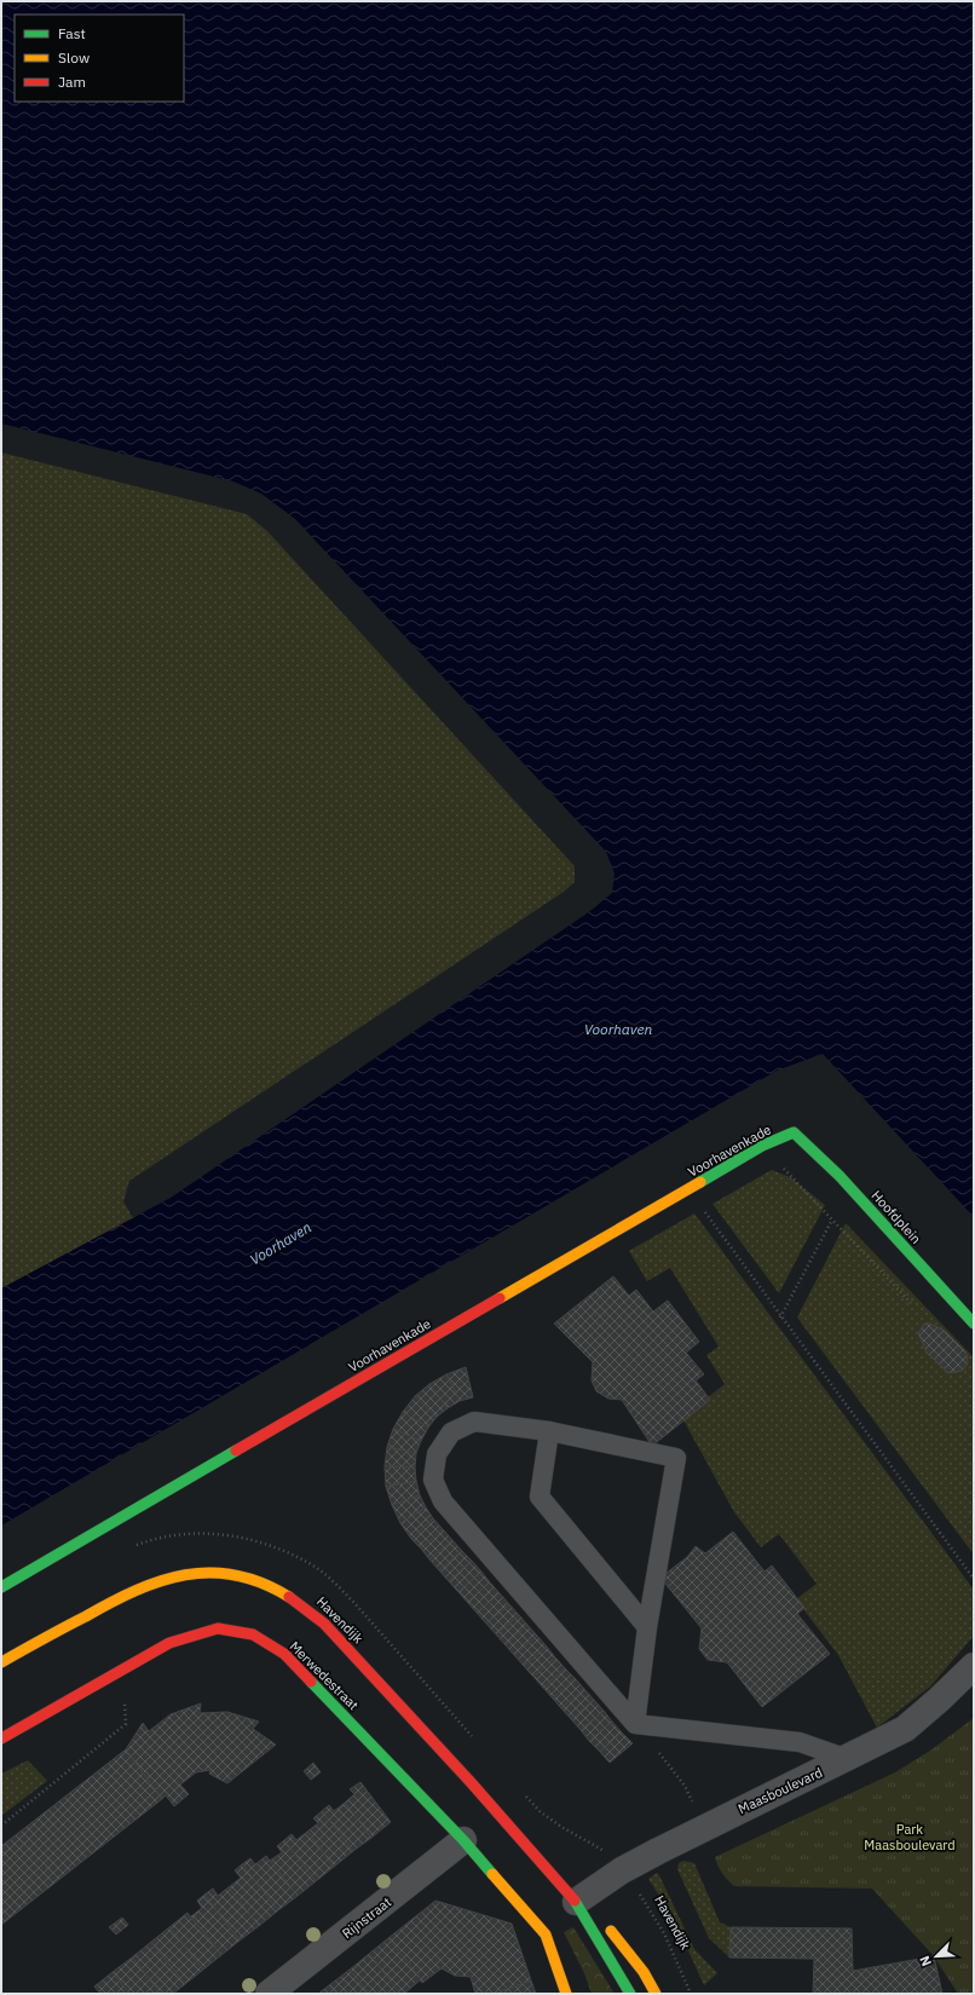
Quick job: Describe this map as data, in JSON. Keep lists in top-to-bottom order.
{
  "streets": {
    "street": [
      "Voorhavenkade",
      "Hoofdplein",
      "Havendijk",
      "Merwedestraat",
      "Maasboulevard",
      "Rijnstraat"
    ]
  },
  "crossings": [
    ["Voorhavenkade", "Hoofdplein"],
    ["Havendijk", "Maasboulevard"],
    ["Merwedestraat", "Rijnstraat"]
  ],
  "water": ["Voorhaven"],
  "parks": ["Park Maasboulevard"],
  "legend": ["Fast", "Slow", "Jam"],
  "north": "bottom left"
}
